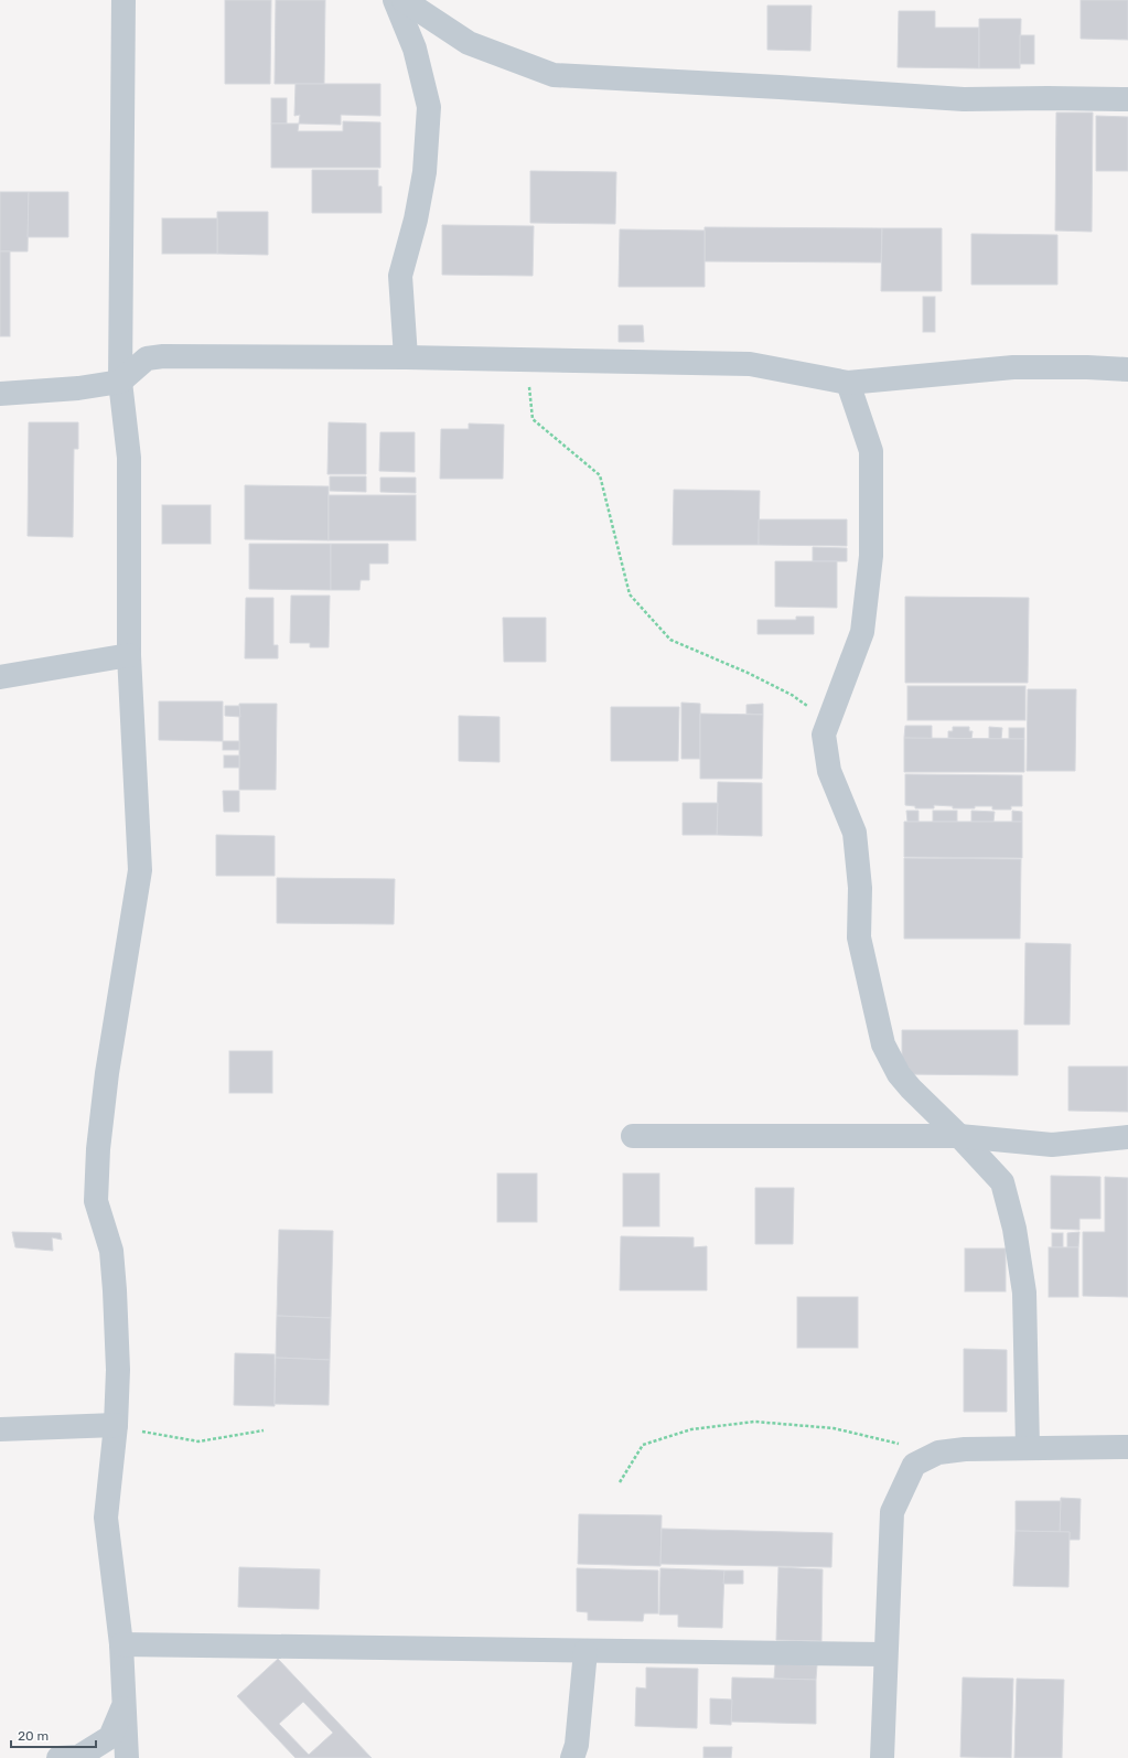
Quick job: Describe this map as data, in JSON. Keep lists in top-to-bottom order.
{
  "scale_bar": "20 m"
}
